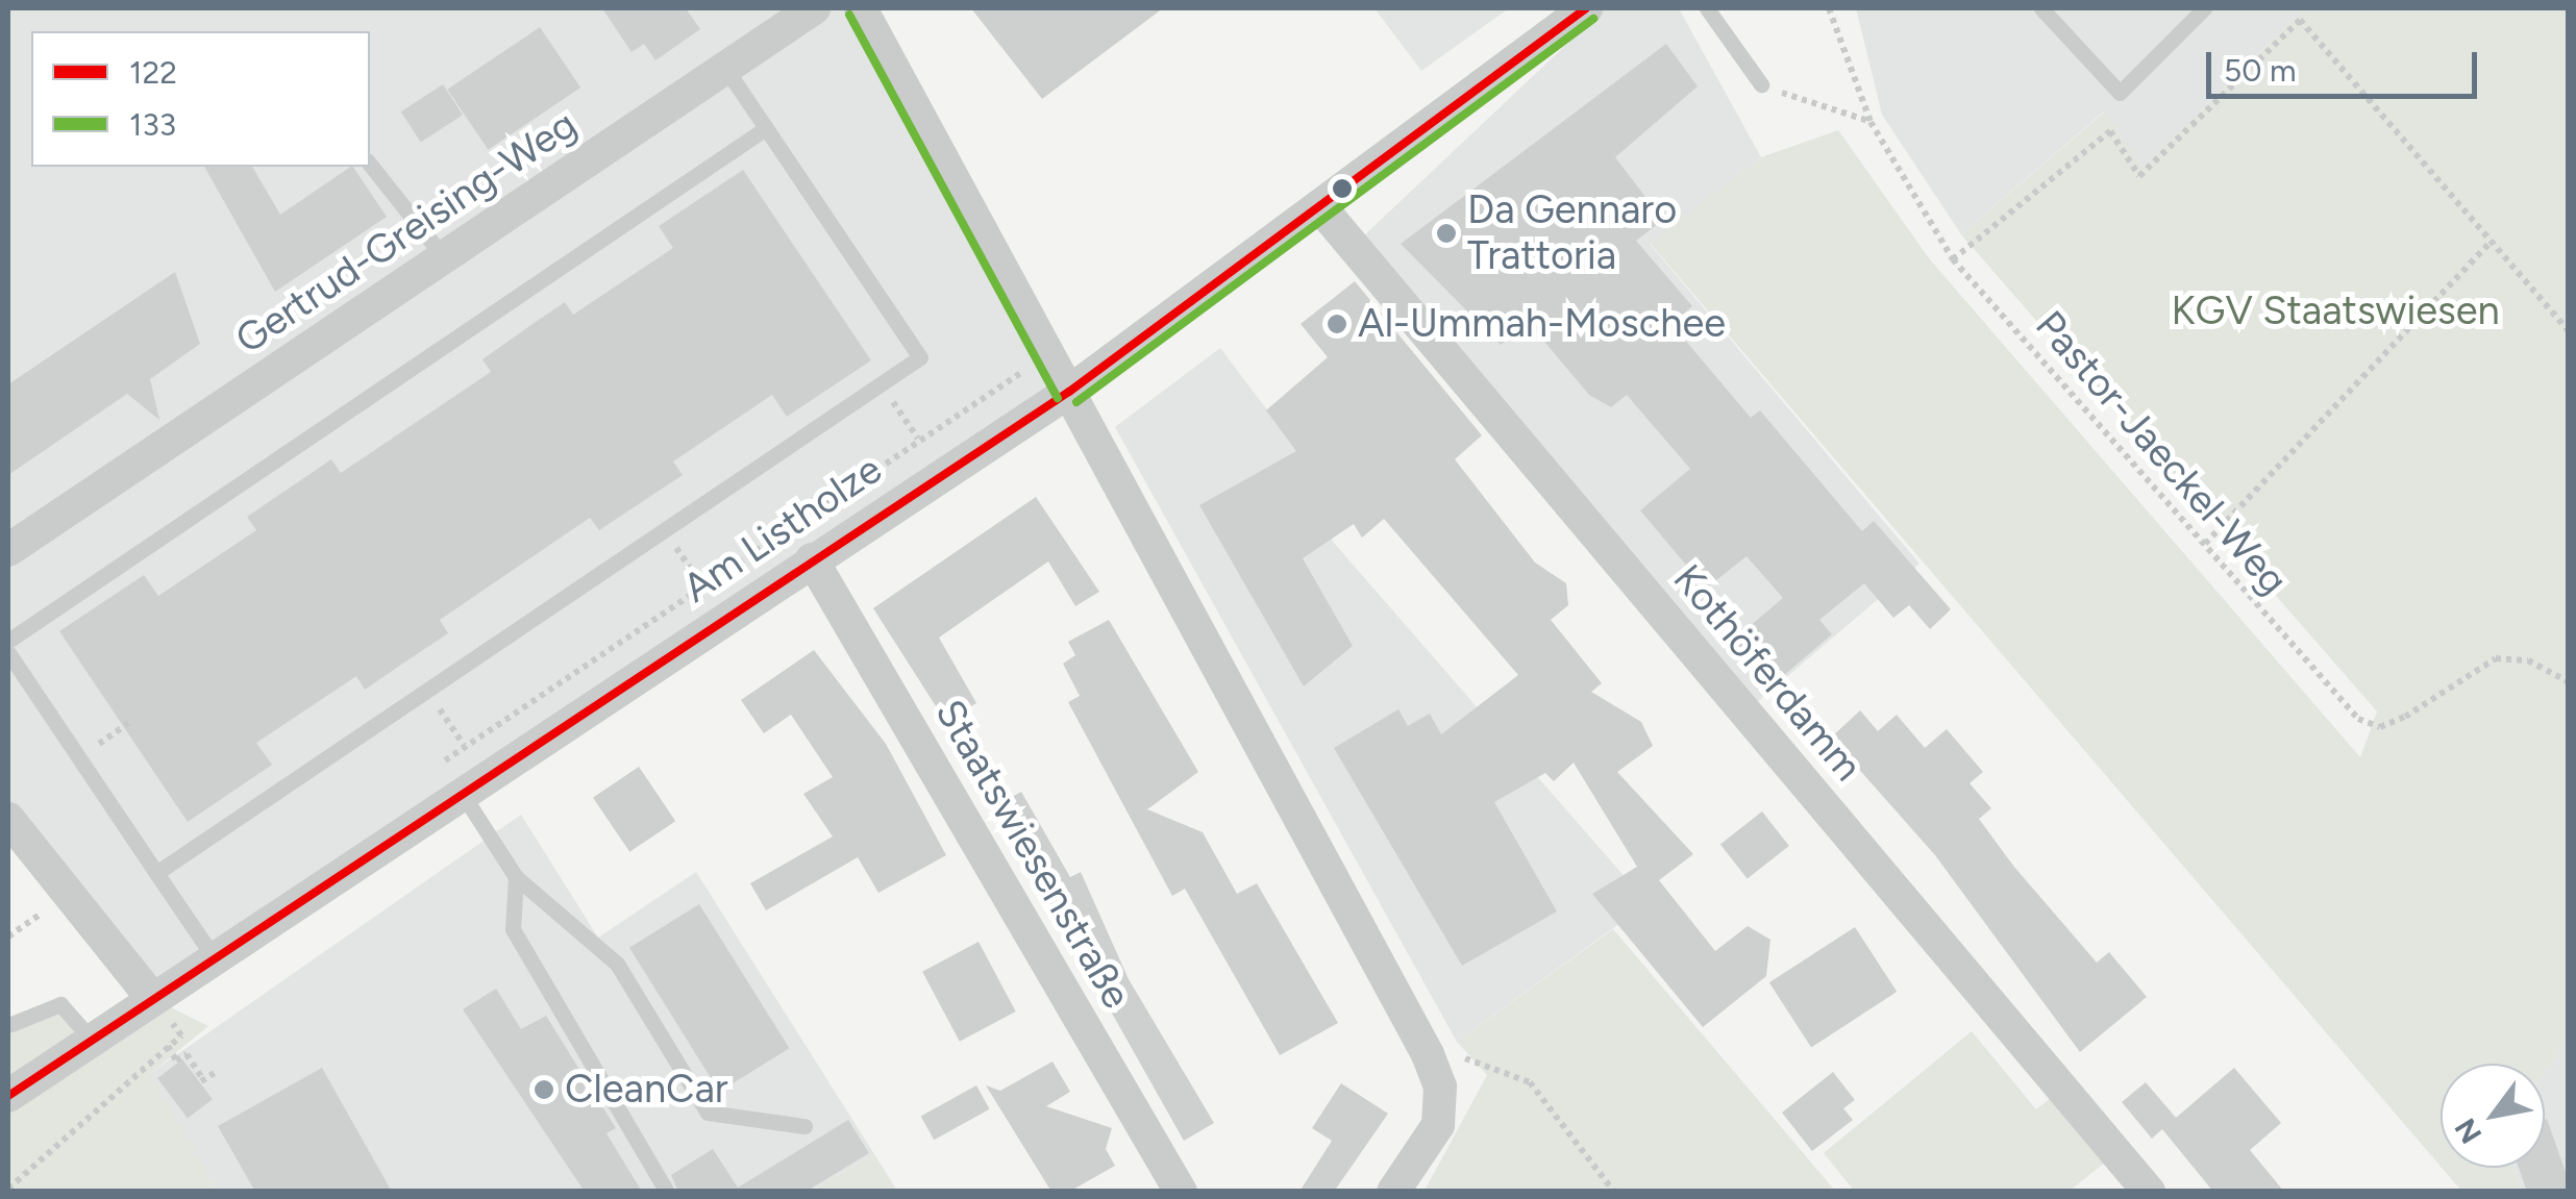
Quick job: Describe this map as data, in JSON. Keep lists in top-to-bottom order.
{
  "streets": {
    "street": [
      "Gertrud-Greising-Weg",
      "Am Listholze",
      "Kothöferdamm",
      "Staatswiesenstraße"
    ],
    "path": ["Pastor-Jaeckel-Weg"]
  },
  "crossings": [
    ["Am Listholze", "Kothöferdamm"],
    ["Am Listholze", "Staatswiesenstraße"]
  ],
  "parks": ["KGV Staatswiesen"],
  "places": ["Da Gennaro Trattoria", "Al-Ummah-Moschee", "CleanCar"],
  "lines": ["transit line 122", "transit line 133"],
  "legend": ["122", "133"],
  "scale_bar": "50 m",
  "north": "bottom left"
}
